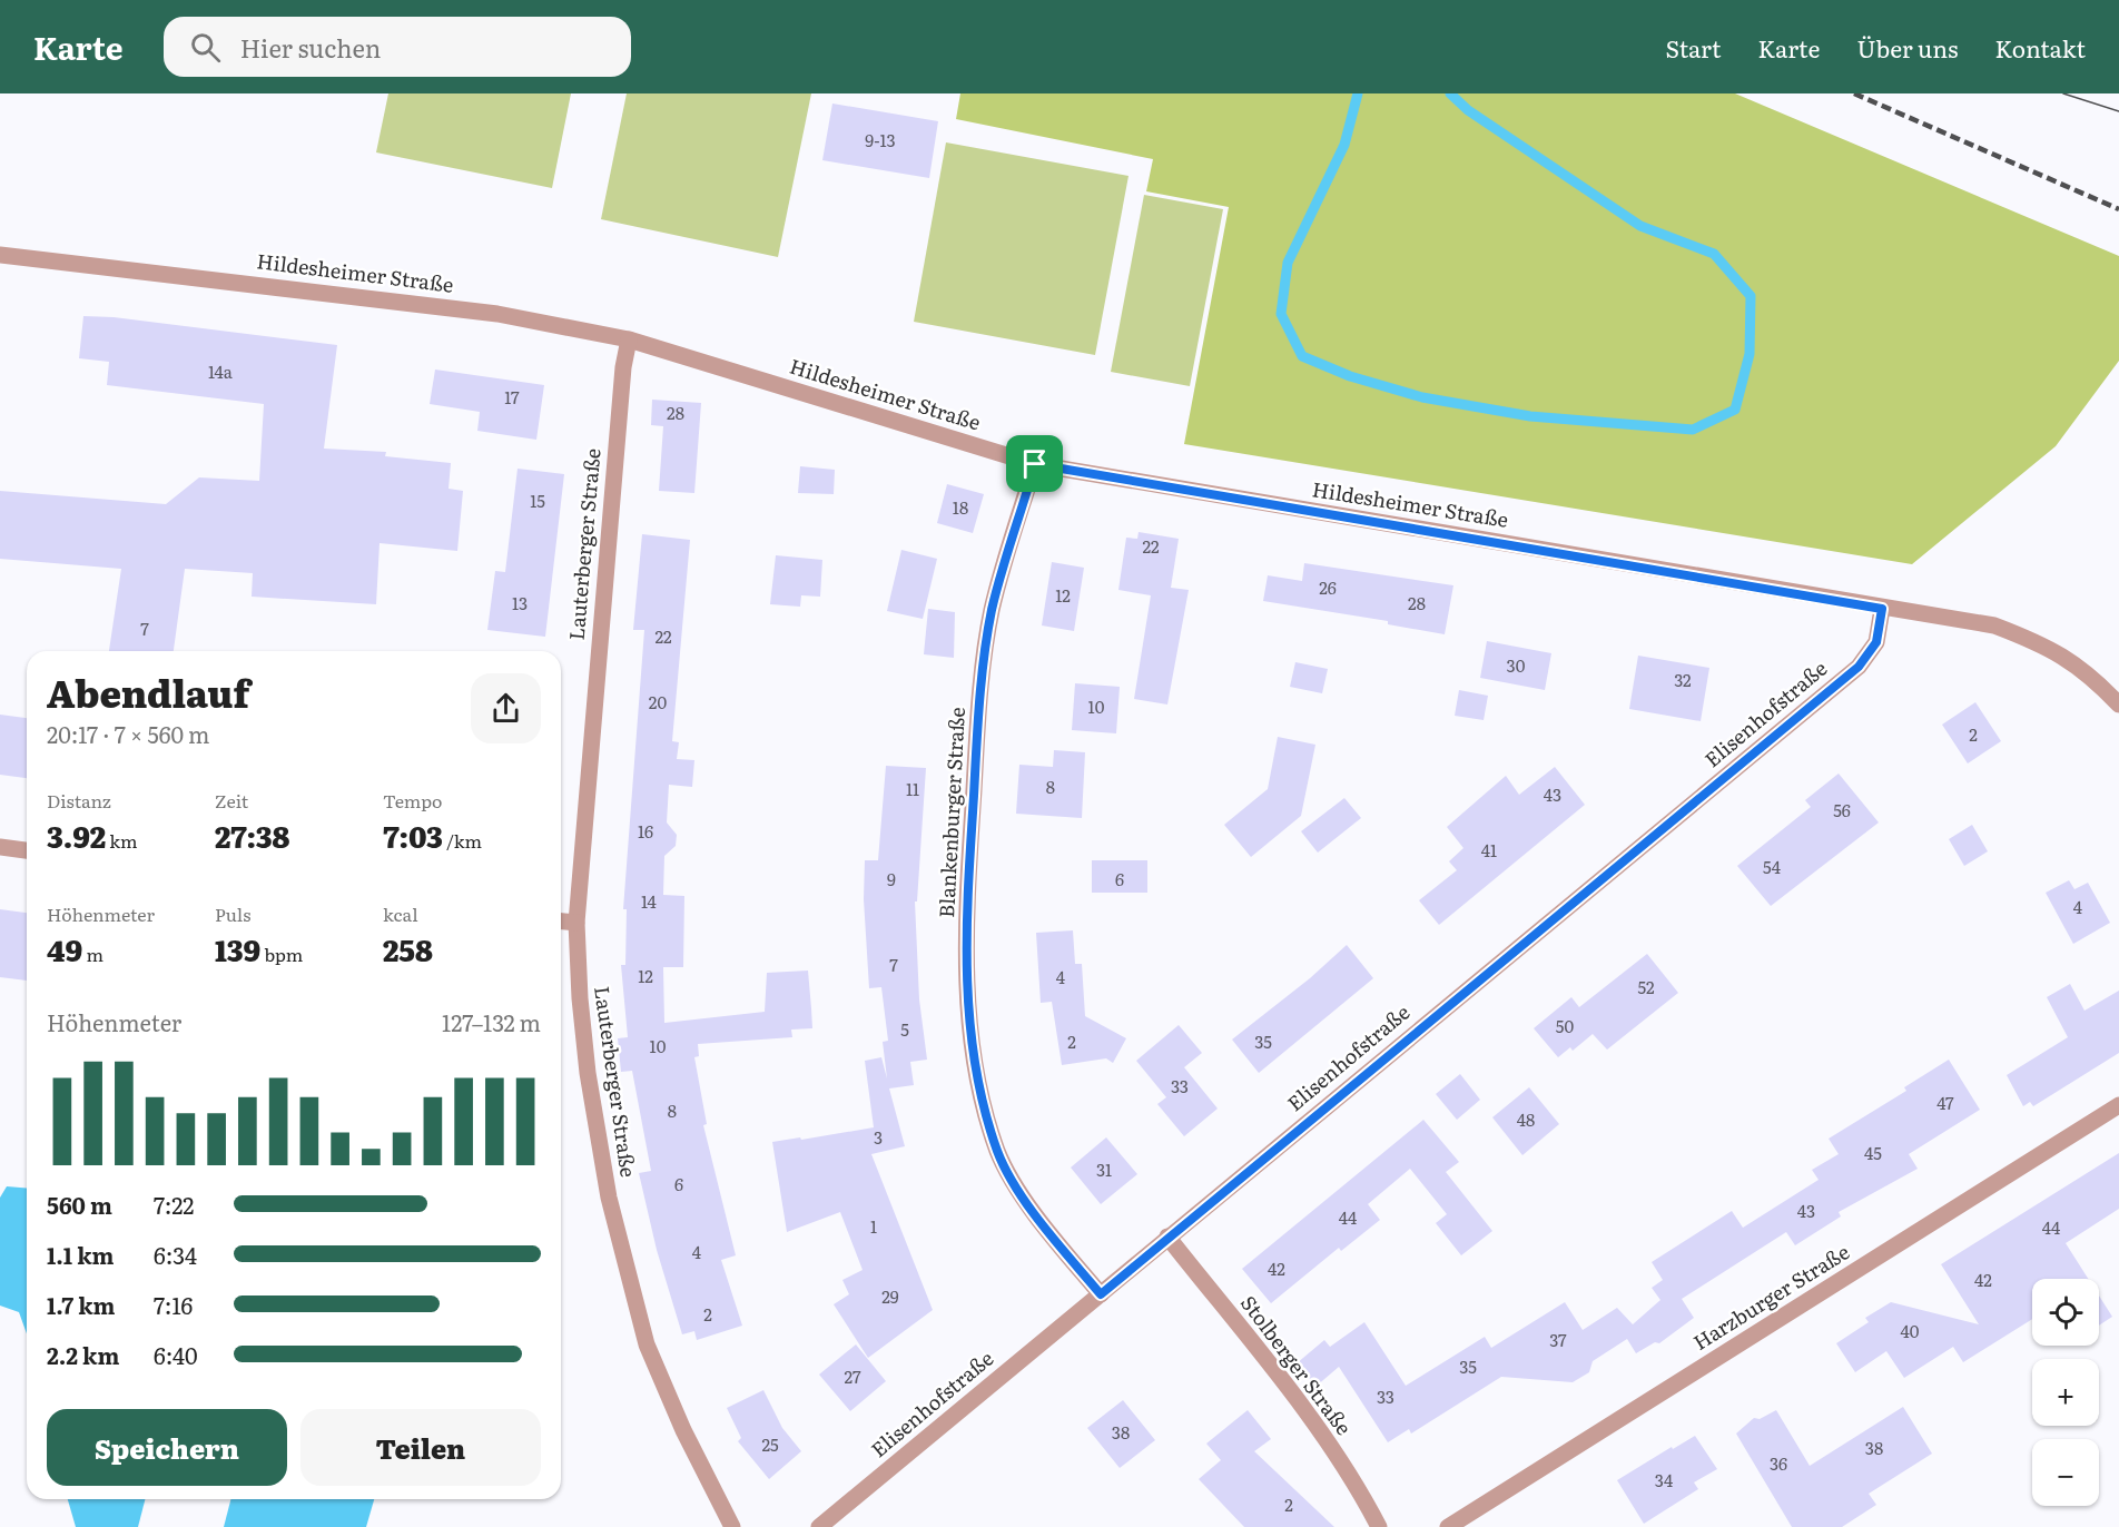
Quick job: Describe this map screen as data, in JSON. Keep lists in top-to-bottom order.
{
  "streets": {
    "street": [
      "Hildesheimer Straße",
      "Lauterberger Straße",
      "Elisenhofstraße",
      "Blankenburger Straße",
      "Harzburger Straße",
      "Stolberger Straße"
    ]
  },
  "crossings": [
    ["Hildesheimer Straße", "Lauterberger Straße"],
    ["Hildesheimer Straße", "Elisenhofstraße"],
    ["Hildesheimer Straße", "Blankenburger Straße"],
    ["Elisenhofstraße", "Blankenburger Straße"],
    ["Elisenhofstraße", "Stolberger Straße"]
  ],
  "house_numbers": [
    "9-13",
    "14a",
    "17",
    "28",
    "15",
    "18",
    "22",
    "26",
    "12",
    "13",
    "28",
    "7",
    "22",
    "30",
    "32",
    "20",
    "10",
    "2",
    "8",
    "11",
    "43",
    "56",
    "16",
    "41",
    "54",
    "9",
    "6",
    "14",
    "4",
    "7",
    "12",
    "4",
    "52",
    "50",
    "5",
    "2",
    "35",
    "10",
    "33",
    "47",
    "8",
    "48",
    "3",
    "45",
    "31",
    "6",
    "43",
    "44",
    "1",
    "44",
    "4",
    "42",
    "42",
    "29",
    "2",
    "40",
    "37",
    "35",
    "27",
    "33",
    "38",
    "25",
    "38",
    "36",
    "34",
    "2"
  ],
  "page": {
    "header": "Karte",
    "search": "Hier suchen",
    "nav": [
      "Start",
      "Karte",
      "Über uns",
      "Kontakt"
    ],
    "heading": ["Abendlauf", "20:17 · 7 × 560 m"],
    "stats": [
      ["Distanz", "3.92 km"],
      ["Zeit", "27:38"],
      ["Tempo", "7:03 /km"],
      ["Höhenmeter", "49 m"],
      ["Puls", "139 bpm"],
      ["kcal", "258"]
    ],
    "chart": ["Höhenmeter", "127–132 m"],
    "list": [
      {
        "name": "560 m",
        "note": "7:22"
      },
      {
        "name": "1.1 km",
        "note": "6:34"
      },
      {
        "name": "1.7 km",
        "note": "7:16"
      },
      {
        "name": "2.2 km",
        "note": "6:40"
      }
    ],
    "map_buttons": ["+", "−"],
    "buttons": ["Speichern", "Teilen"]
  }
}
